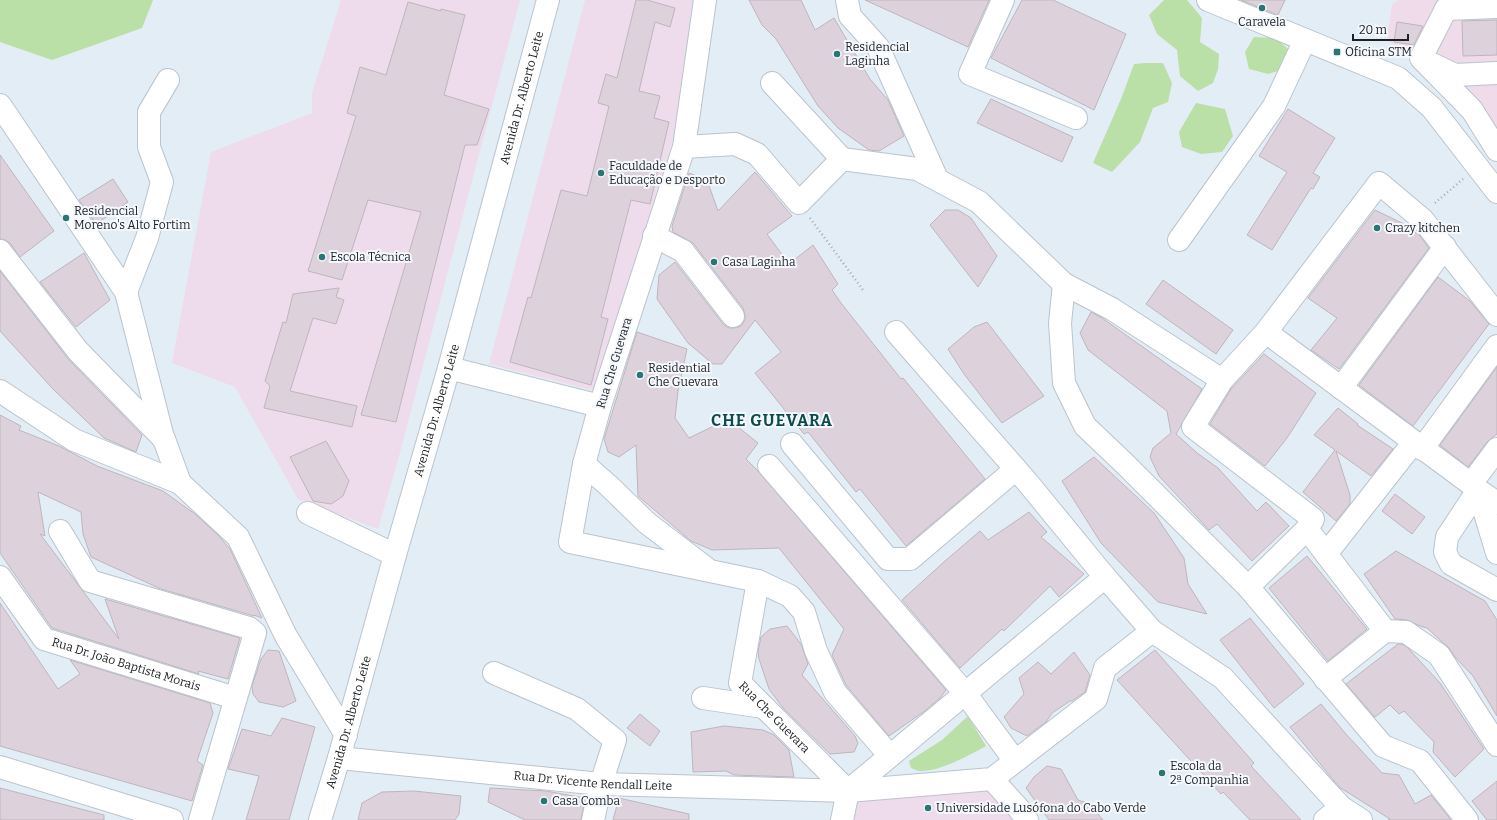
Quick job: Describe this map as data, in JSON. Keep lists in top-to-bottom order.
{
  "streets": {
    "street": [
      "Avenida Dr. Alberto Leite",
      "Rua Che Guevara",
      "Rua Dr. João Baptista Morais",
      "Rua Dr. Vicente Rendall Leite"
    ]
  },
  "crossings": [
    ["Avenida Dr. Alberto Leite", "Rua Dr. Vicente Rendall Leite"],
    ["Rua Che Guevara", "Rua Dr. Vicente Rendall Leite"]
  ],
  "districts": ["CHE GUEVARA"],
  "places": {
    "other": [
      "Caravela",
      "Residencial Laginha",
      "Faculdade de Educação e Desporto",
      "Residencial Moreno's Alto Fortim",
      "Crazy kitchen",
      "Escola Técnica",
      "Casa Laginha",
      "Residential Che Guevara",
      "Escola da 2ª Companhia",
      "Casa Comba",
      "Universidade Lusófona do Cabo Verde"
    ],
    "transit": ["Oficina STM"]
  },
  "scale_bar": "20 m"
}
